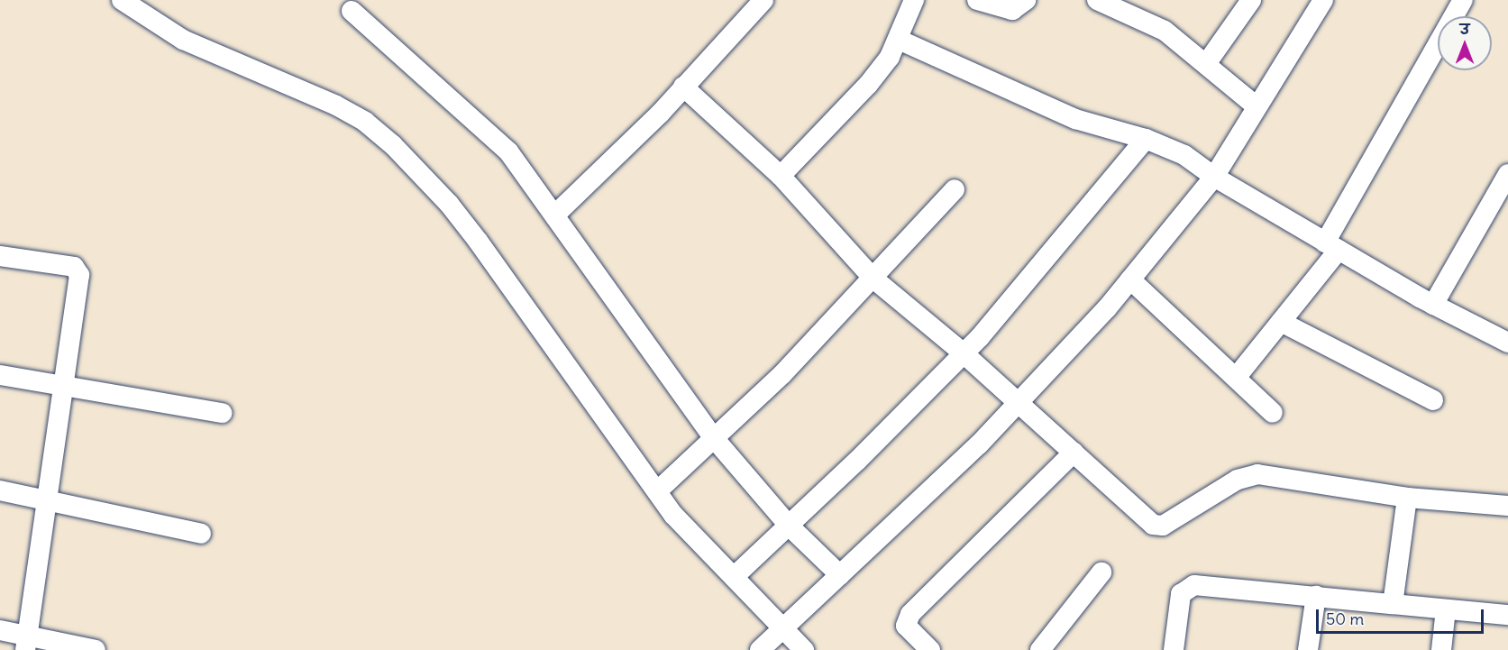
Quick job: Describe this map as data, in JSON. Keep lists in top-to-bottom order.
{
  "scale_bar": "50 m",
  "north": "top"
}
